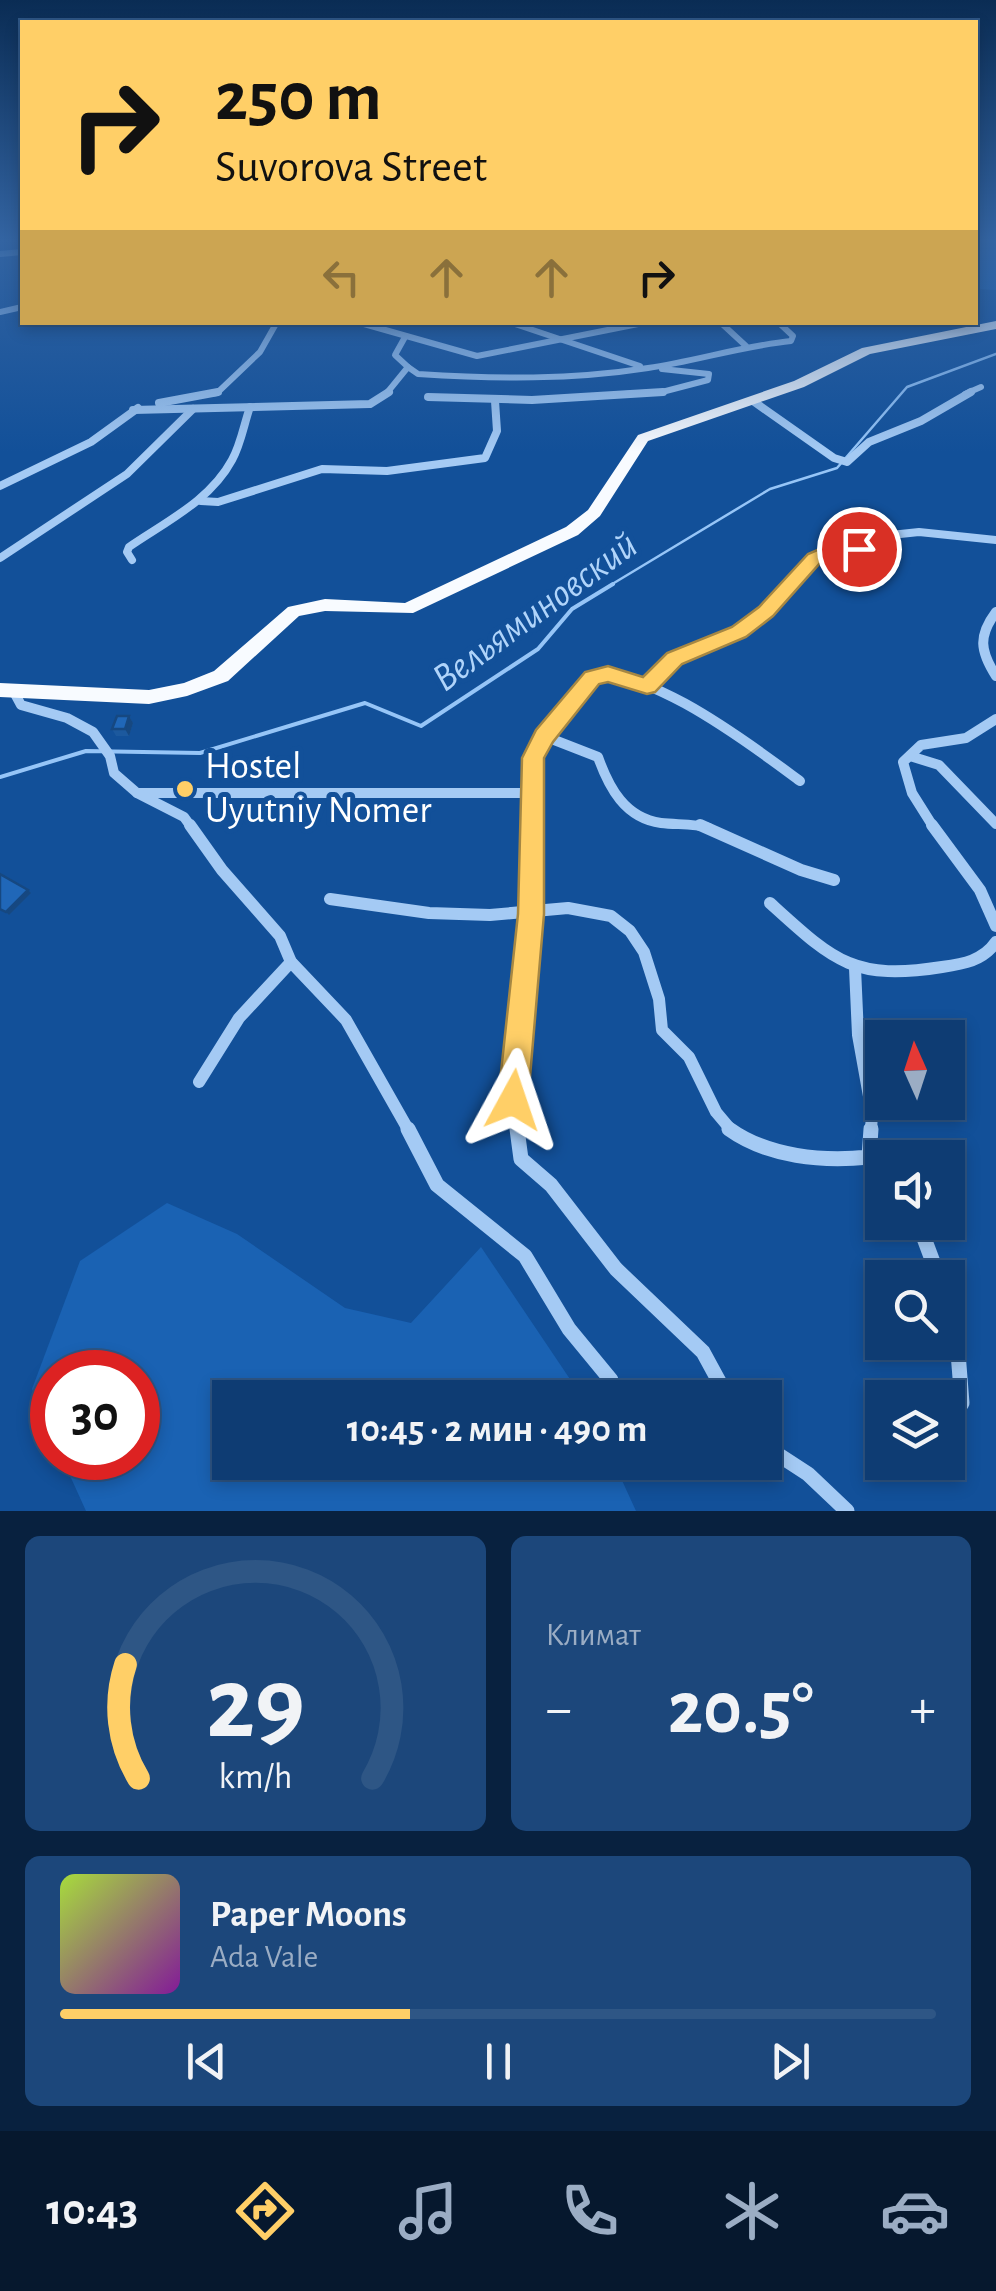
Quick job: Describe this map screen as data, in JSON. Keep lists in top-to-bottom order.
{
  "water": ["Вельяминовский"],
  "places": ["Hostel Uyutniy Nomer"],
  "north": "top",
  "page": {
    "turn": ["250 m", "Suvorova Street"],
    "limit": "30",
    "trip": "10:45 · 2 мин · 490 m",
    "tile": "Климат",
    "heat": ["−", "20.5°", "+"],
    "song": ["Paper Moons", "Ada Vale"],
    "tabs": "10:43",
    "gauge": ["29", "km/h"]
  }
}
